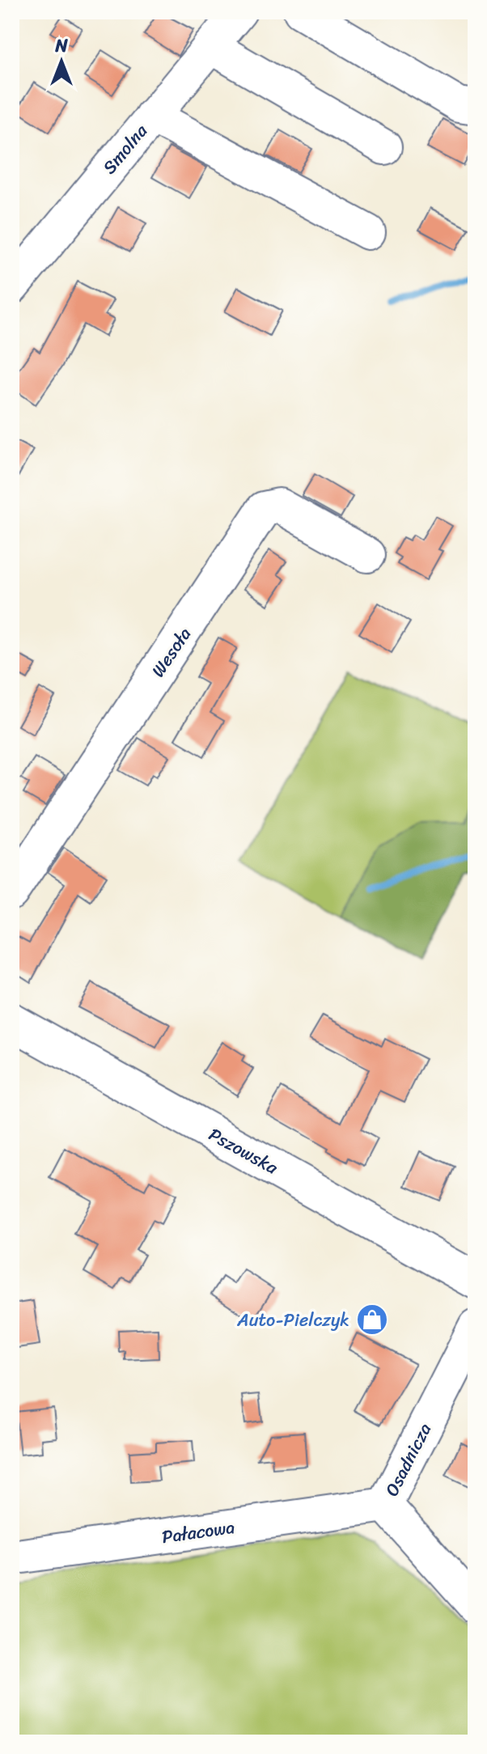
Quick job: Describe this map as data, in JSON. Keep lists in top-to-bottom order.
{
  "streets": {
    "main road": ["Pszowska"],
    "street": [
      "Smolna",
      "Wesoła",
      "Osadnicza",
      "Pałacowa"
    ]
  },
  "crossings": [
    ["Osadnicza", "Pałacowa"]
  ],
  "places": {
    "shop": ["Auto-Pielczyk"]
  },
  "north": "top"
}
